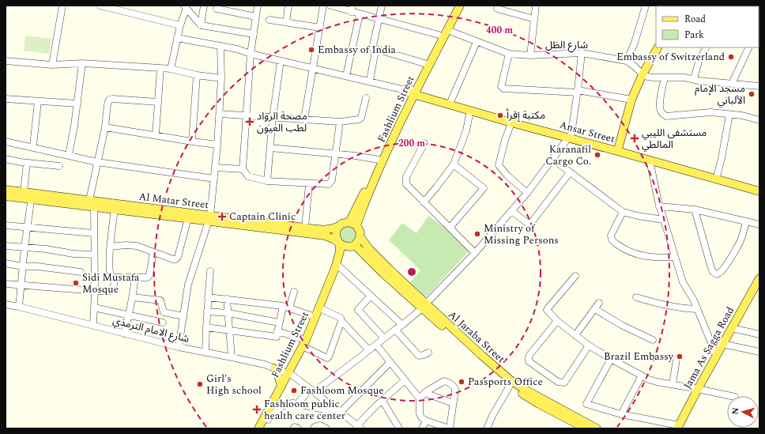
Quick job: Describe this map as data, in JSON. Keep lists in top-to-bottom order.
{
  "streets": {
    "main road": [
      "Fashlium Street",
      "Ansar Street",
      "Al Matar Street",
      "Al Jaraba Street",
      "Jama As Sagga Road"
    ],
    "street": ["شارع الظل", "شارع الامام الترمذي"]
  },
  "crossings": [
    ["شارع الظل", "Fashlium Street"],
    ["Fashlium Street", "Ansar Street"],
    ["Fashlium Street", "Al Matar Street"],
    ["Fashlium Street", "شارع الامام الترمذي"],
    ["Fashlium Street", "Al Jaraba Street"],
    ["Al Matar Street", "Al Jaraba Street"]
  ],
  "places": {
    "other": [
      "Embassy of India",
      "Embassy of Switzerland",
      "مسجد الإمام الألباني",
      "مكتبة إقرأ",
      "Karanafil Cargo Co.",
      "Ministry of Missing Persons",
      "Sidi Mustafa Mosque",
      "Brazil Embassy",
      "Passports Office",
      "Girl's High school",
      "Fashloom Mosque"
    ],
    "health": [
      "مصحة الرواد لطب العيون",
      "مستشفي الليبي المالطي",
      "Captain Clinic",
      "Fashloom public health care center"
    ]
  },
  "legend": ["Road", "Park"],
  "north": "left",
  "rings": ["400 m", "200 m"]
}
